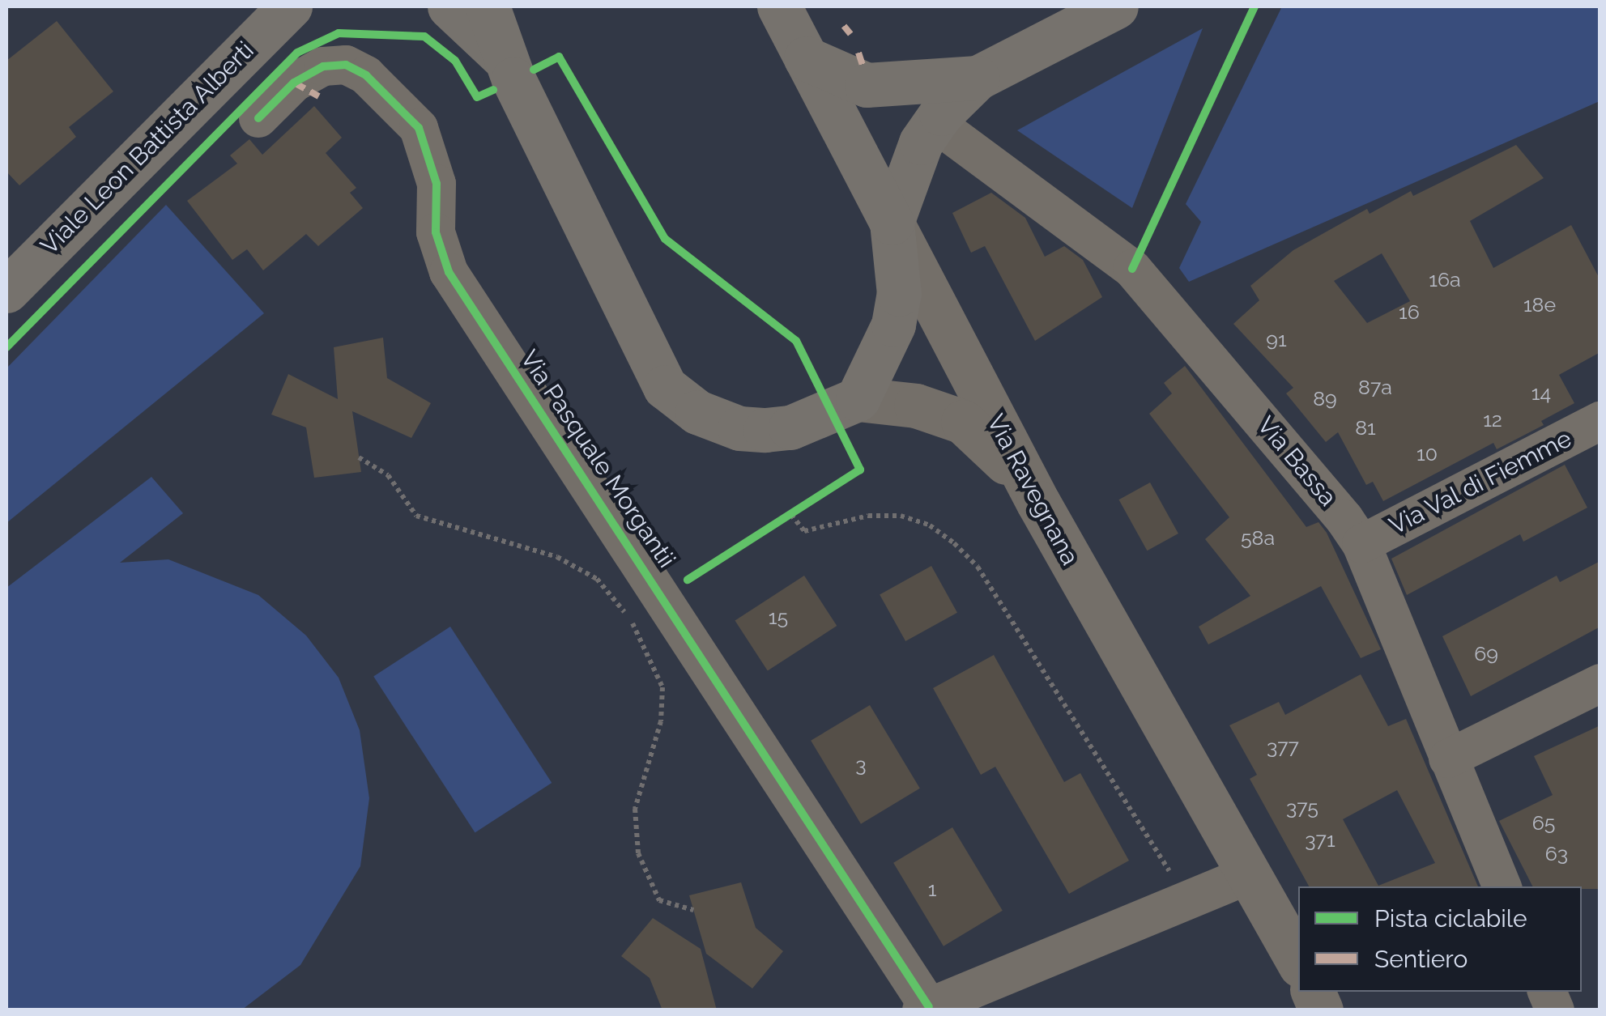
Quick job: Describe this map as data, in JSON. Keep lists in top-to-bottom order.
{
  "streets": {
    "main road": ["Viale Leon Battista Alberti", "Via Ravegnana"],
    "street": ["Via Pasquale Morgantii", "Via Bassa", "Via Val di Fiemme"]
  },
  "crossings": [
    ["Via Bassa", "Via Val di Fiemme"]
  ],
  "house_numbers": [
    "16a",
    "18e",
    "16",
    "91",
    "87a",
    "14",
    "89",
    "12",
    "81",
    "10",
    "58a",
    "15",
    "69",
    "377",
    "3",
    "375",
    "65",
    "371",
    "63",
    "1"
  ],
  "legend": ["Pista ciclabile", "Sentiero"]
}
